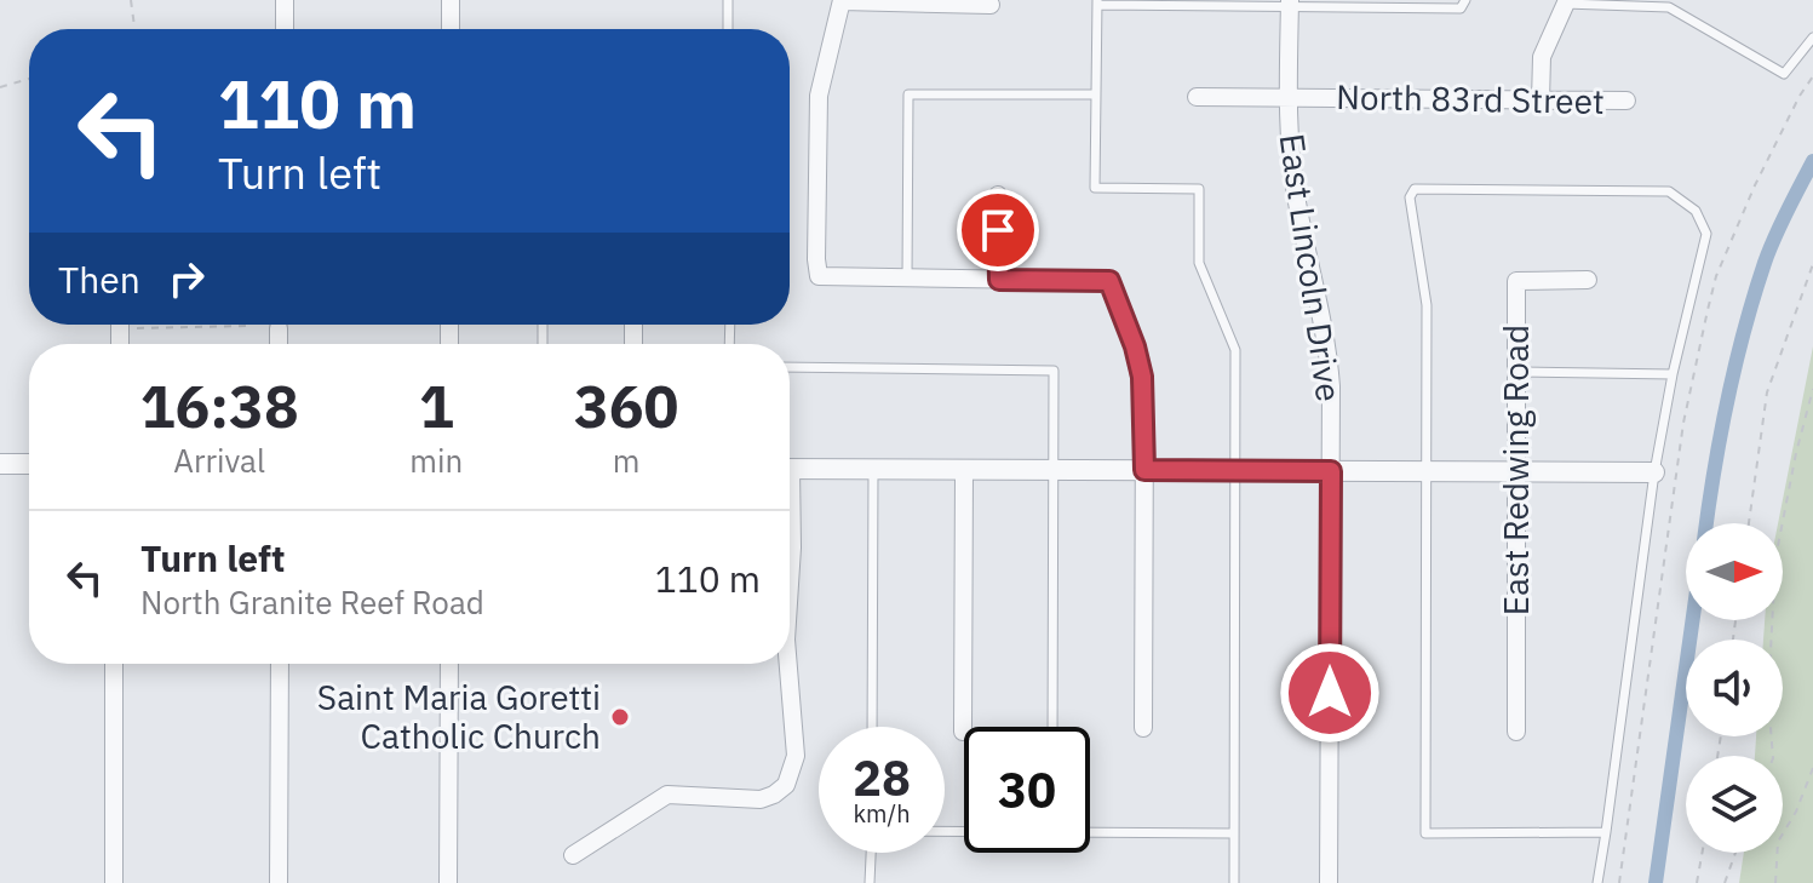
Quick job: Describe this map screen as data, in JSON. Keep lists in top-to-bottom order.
{
  "streets": {
    "street": ["North 83rd Street", "East Lincoln Drive", "East Redwing Road"]
  },
  "crossings": [
    ["North 83rd Street", "East Lincoln Drive"]
  ],
  "places": ["Saint Maria Goretti Catholic Church"],
  "north": "right",
  "page": {
    "turn": ["110 m", "Turn left"],
    "then": "Then",
    "eta": [
      "16:38",
      "Arrival",
      "1",
      "min",
      "360",
      "m"
    ],
    "list": [
      {
        "name": "Turn left",
        "note": "North Granite Reef Road",
        "value": "110 m"
      }
    ],
    "speed": "28 km/h",
    "limit": "30"
  }
}
